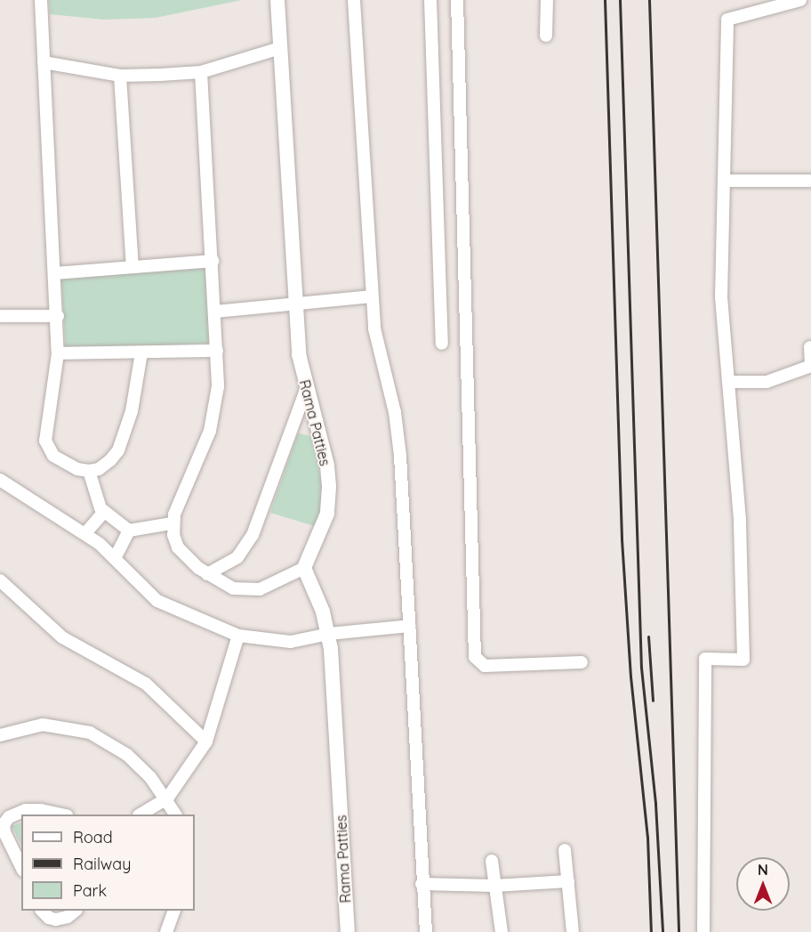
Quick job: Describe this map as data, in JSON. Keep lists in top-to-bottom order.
{
  "streets": {
    "street": ["Rama Patties"]
  },
  "legend": ["Road", "Railway", "Park"],
  "north": "top"
}
